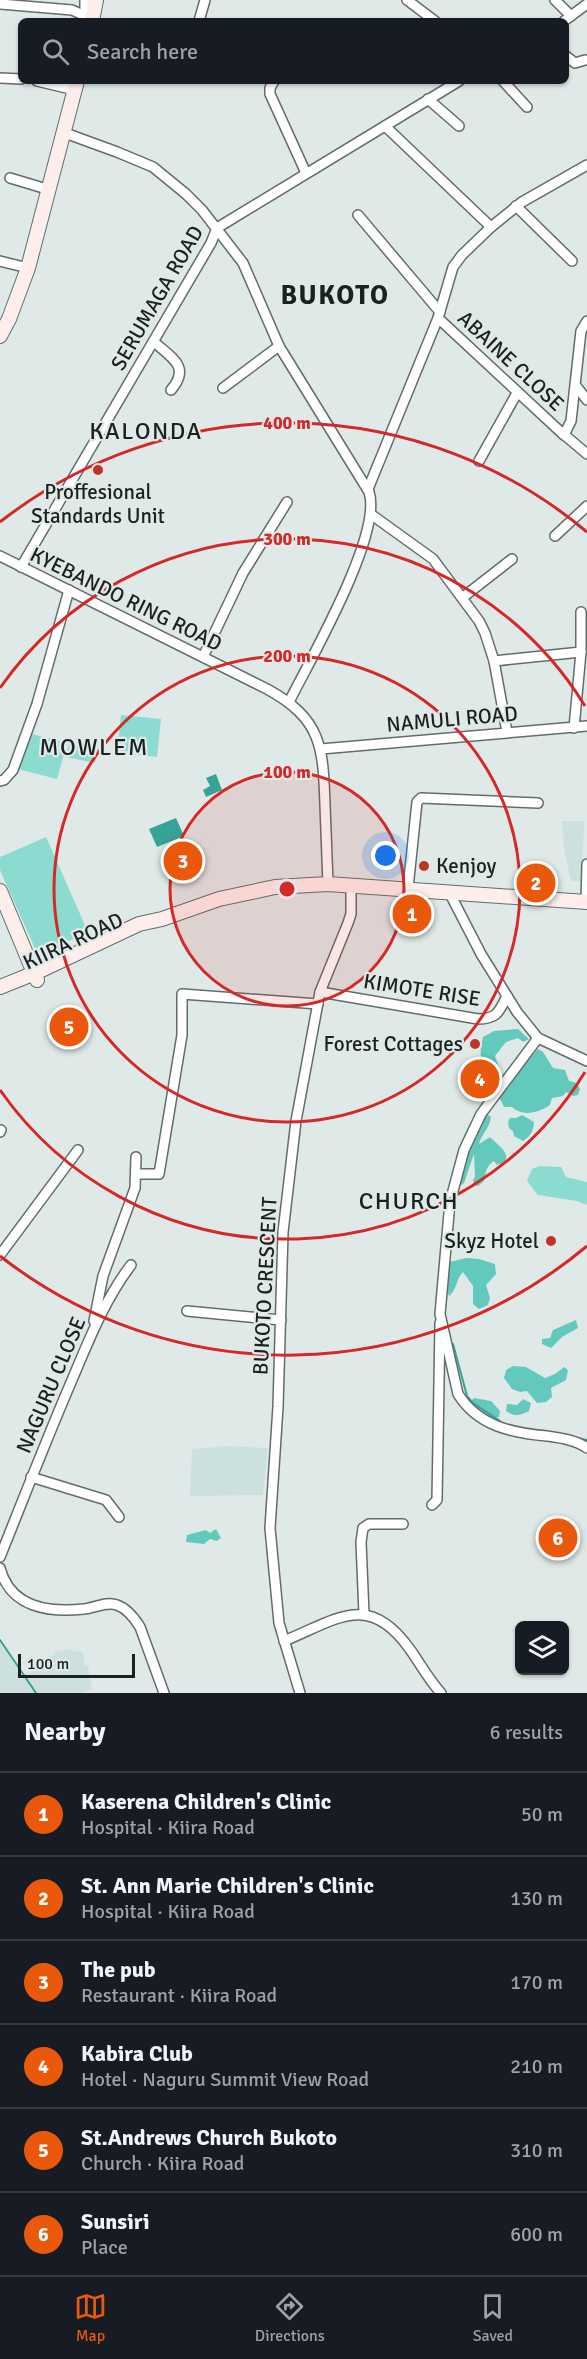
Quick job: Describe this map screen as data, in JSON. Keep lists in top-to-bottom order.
{
  "streets": {
    "main road": ["KIIRA ROAD"],
    "street": [
      "SERUMAGA ROAD",
      "ABAINE CLOSE",
      "KYEBANDO RING ROAD",
      "NAMULI ROAD",
      "KIMOTE RISE",
      "BUKOTO CRESCENT",
      "NAGURU CLOSE"
    ]
  },
  "crossings": [
    ["SERUMAGA ROAD", "KYEBANDO RING ROAD"],
    ["KYEBANDO RING ROAD", "NAMULI ROAD"],
    ["KYEBANDO RING ROAD", "KIIRA ROAD"],
    ["KYEBANDO RING ROAD", "BUKOTO CRESCENT"],
    ["KIIRA ROAD", "BUKOTO CRESCENT"],
    ["KIMOTE RISE", "BUKOTO CRESCENT"]
  ],
  "districts": [
    "BUKOTO",
    "KALONDA",
    "MOWLEM",
    "CHURCH"
  ],
  "places": [
    "Proffesional Standards Unit",
    "Kenjoy",
    "Forest Cottages",
    "Skyz Hotel"
  ],
  "scale_bar": "100 m",
  "page": {
    "search": "Search here",
    "pins": [
      "3",
      "2",
      "1",
      "5",
      "4",
      "6"
    ],
    "scale": "100 m",
    "heading": ["Nearby", "6 results"],
    "list": [
      {
        "mark": "1",
        "name": "Kaserena Children's Clinic",
        "note": "Hospital · Kiira Road",
        "value": "50 m"
      },
      {
        "mark": "2",
        "name": "St. Ann Marie Children's Clinic",
        "note": "Hospital · Kiira Road",
        "value": "130 m"
      },
      {
        "mark": "3",
        "name": "The pub",
        "note": "Restaurant · Kiira Road",
        "value": "170 m"
      },
      {
        "mark": "4",
        "name": "Kabira Club",
        "note": "Hotel · Naguru Summit View Road",
        "value": "210 m"
      },
      {
        "mark": "5",
        "name": "St.Andrews Church Bukoto",
        "note": "Church · Kiira Road",
        "value": "310 m"
      },
      {
        "mark": "6",
        "name": "Sunsiri",
        "note": "Place",
        "value": "600 m"
      }
    ],
    "nav": ["Map", "Directions", "Saved"]
  },
  "rings": [
    "400 m",
    "300 m",
    "200 m",
    "100 m"
  ]
}
